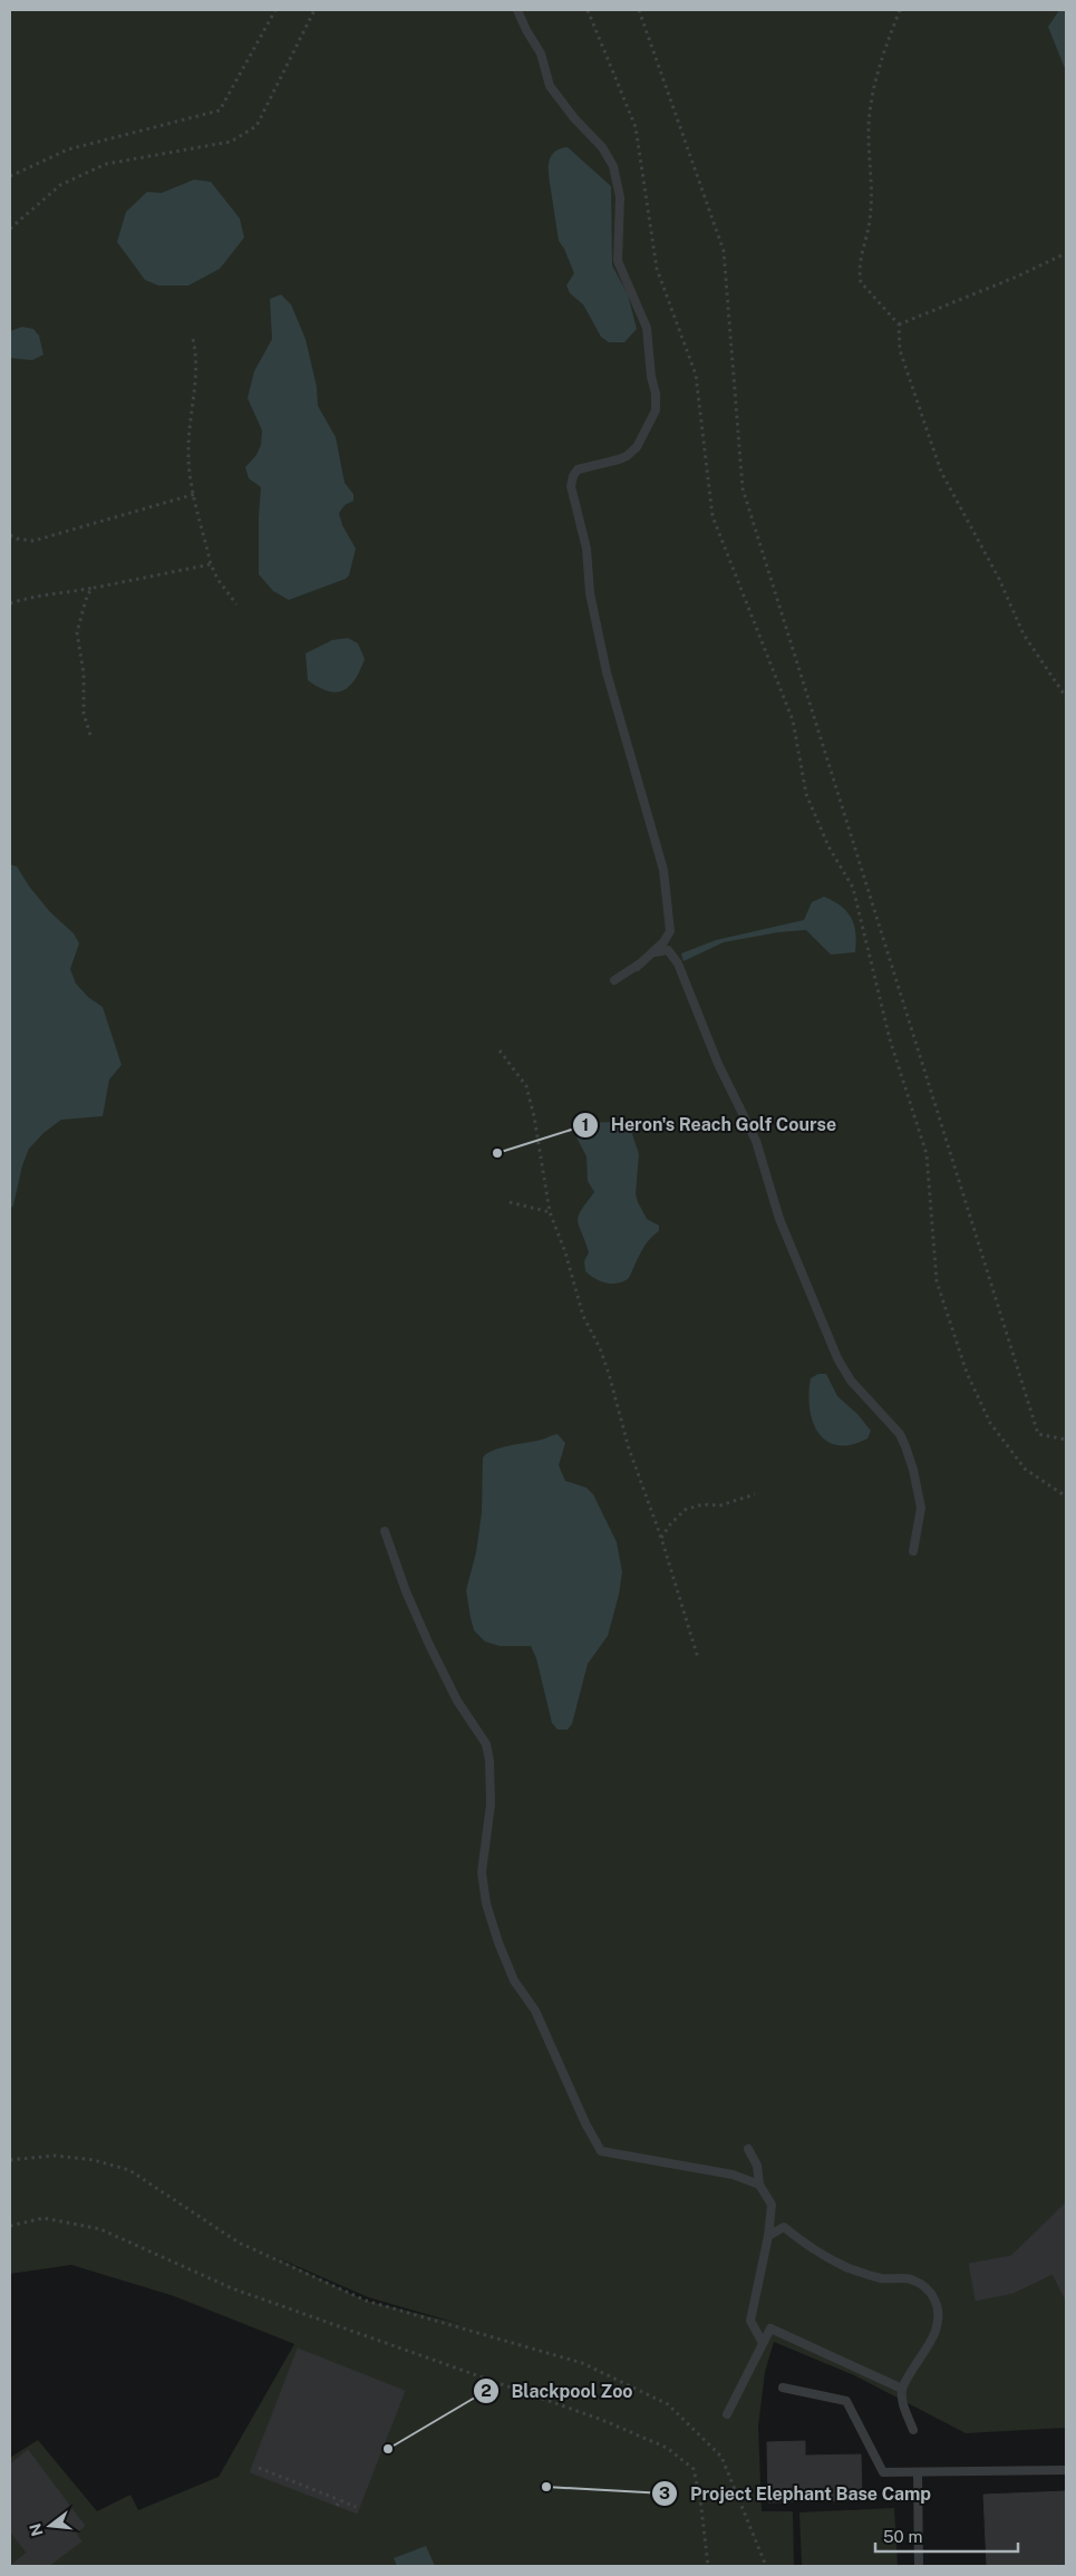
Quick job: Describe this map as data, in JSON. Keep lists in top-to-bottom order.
{
  "places": ["Heron's Reach Golf Course", "Blackpool Zoo", "Project Elephant Base Camp"],
  "scale_bar": "50 m",
  "north": "left"
}
